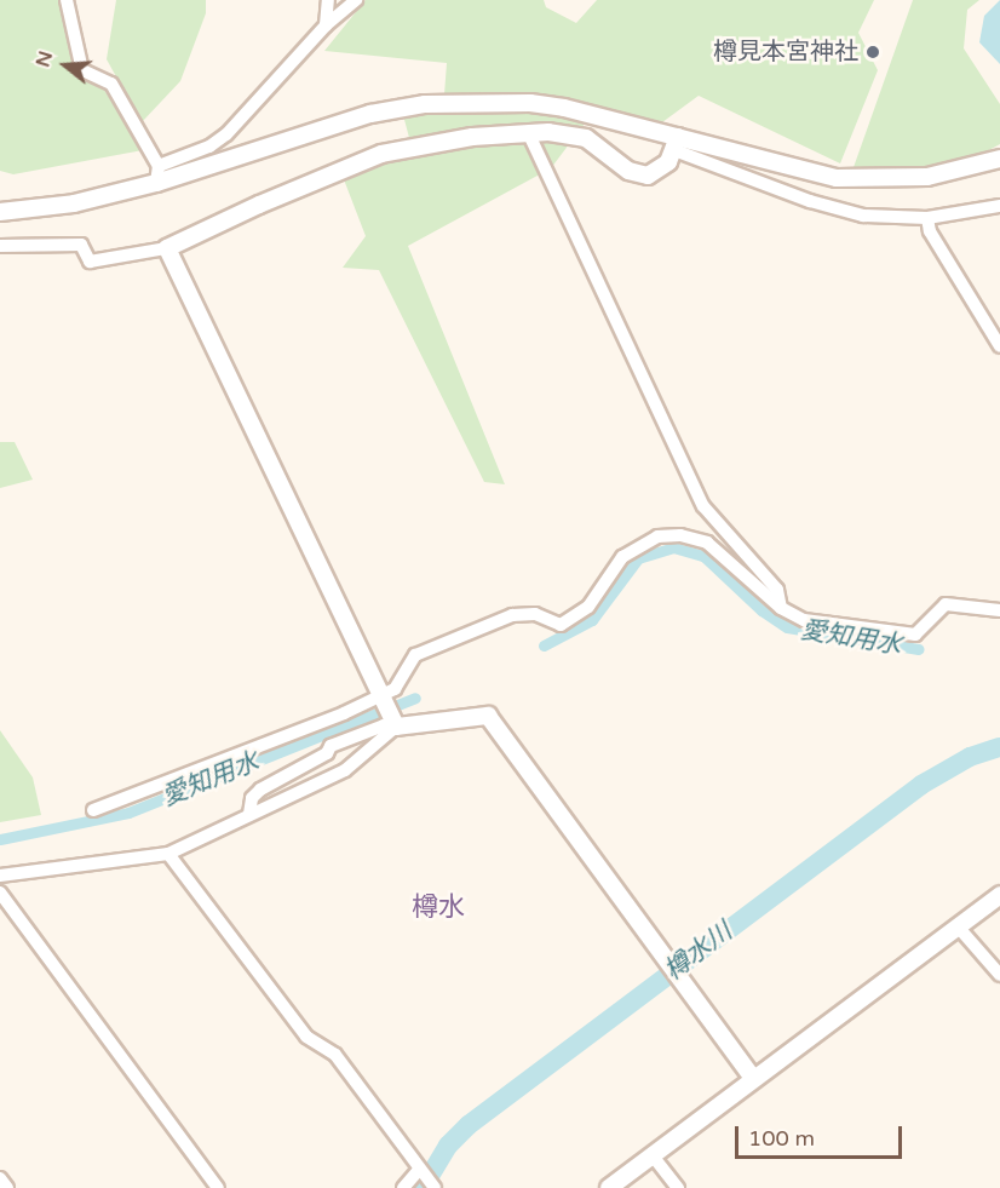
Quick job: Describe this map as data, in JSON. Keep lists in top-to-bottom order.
{
  "districts": ["樽水"],
  "water": ["愛知用水", "樽水川"],
  "places": ["樽見本宮神社"],
  "scale_bar": "100 m",
  "north": "left"
}
